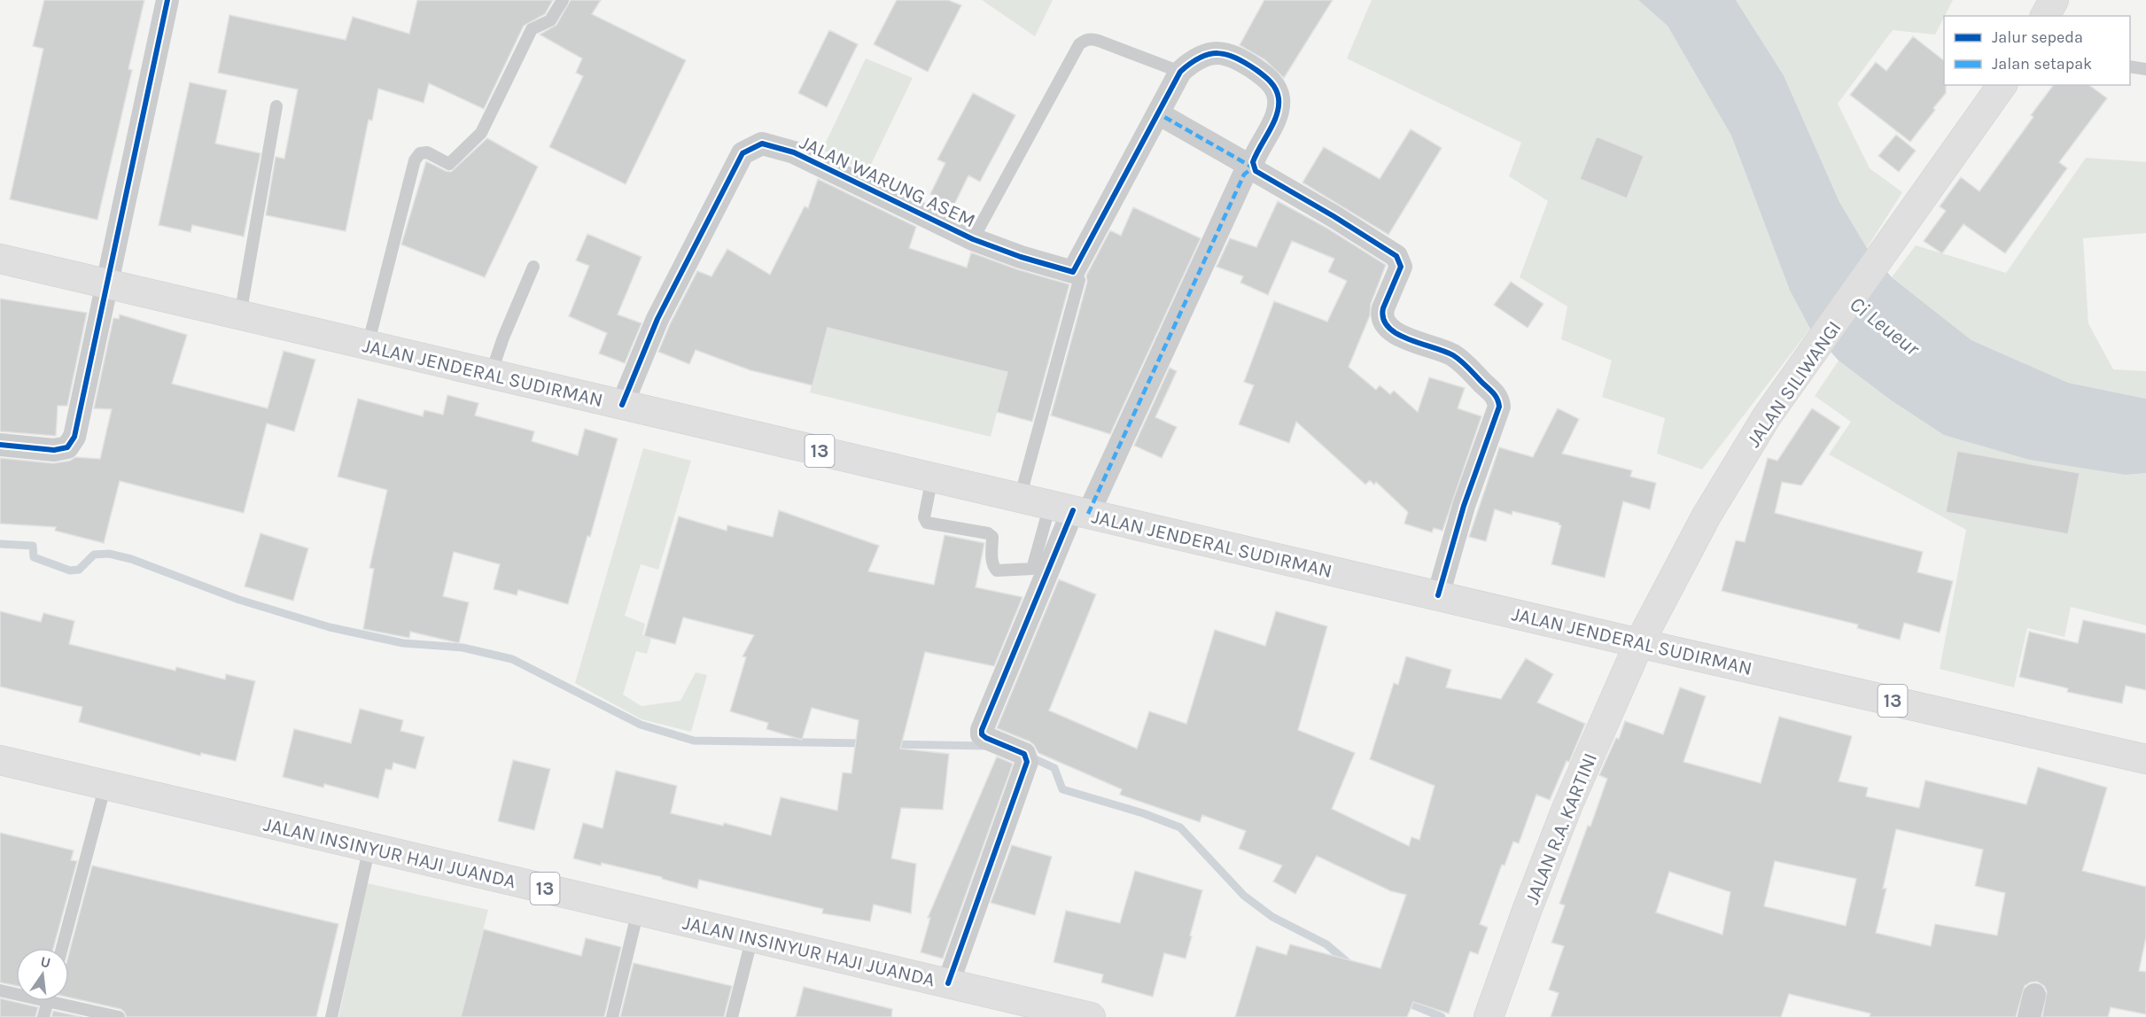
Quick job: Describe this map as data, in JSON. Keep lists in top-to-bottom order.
{
  "streets": {
    "main road": [
      "JALAN JENDERAL SUDIRMAN",
      "JALAN SILIWANGI",
      "13",
      "JALAN R.A. KARTINI",
      "JALAN INSINYUR HAJI JUANDA"
    ],
    "street": ["JALAN WARUNG ASEM"]
  },
  "crossings": [
    ["JALAN WARUNG ASEM", "JALAN JENDERAL SUDIRMAN"],
    ["JALAN JENDERAL SUDIRMAN", "JALAN SILIWANGI"],
    ["JALAN JENDERAL SUDIRMAN", "JALAN R.A. KARTINI"],
    ["JALAN SILIWANGI", "JALAN R.A. KARTINI"]
  ],
  "water": ["Ci Leueur"],
  "legend": ["Jalur sepeda", "Jalan setapak"],
  "north": "top"
}
